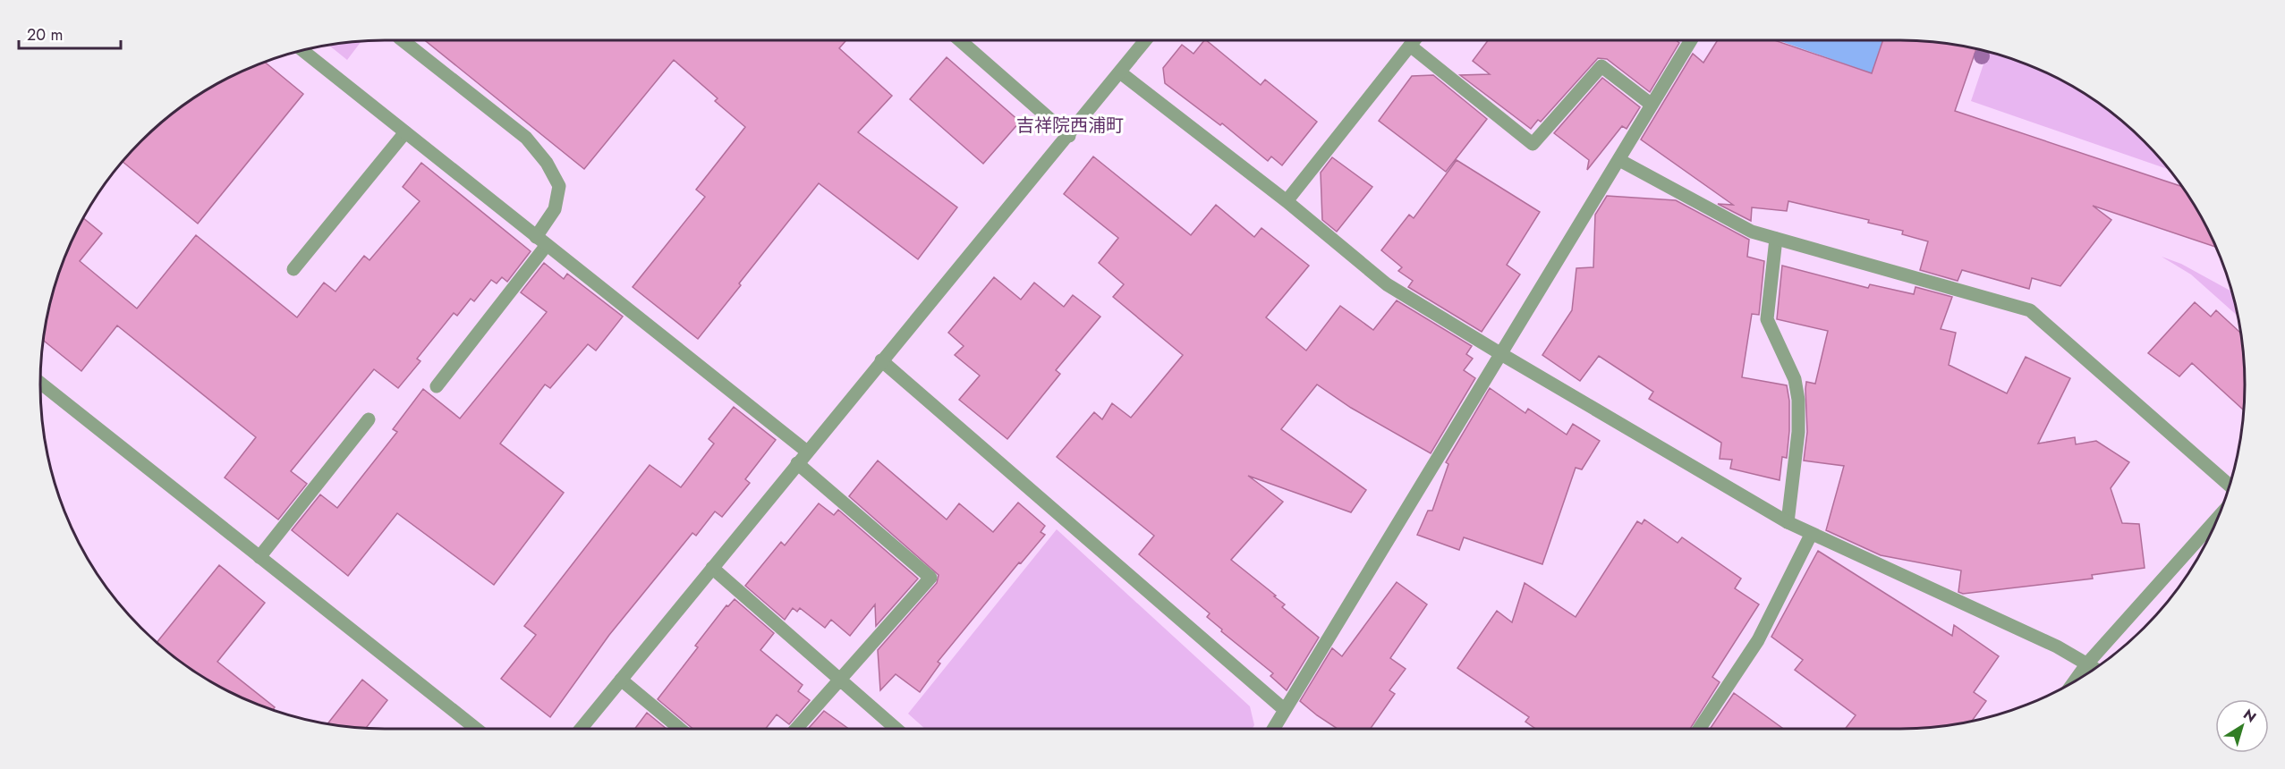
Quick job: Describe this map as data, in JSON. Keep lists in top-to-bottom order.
{
  "districts": ["吉祥院西浦町"],
  "scale_bar": "20 m",
  "north": "top right"
}
